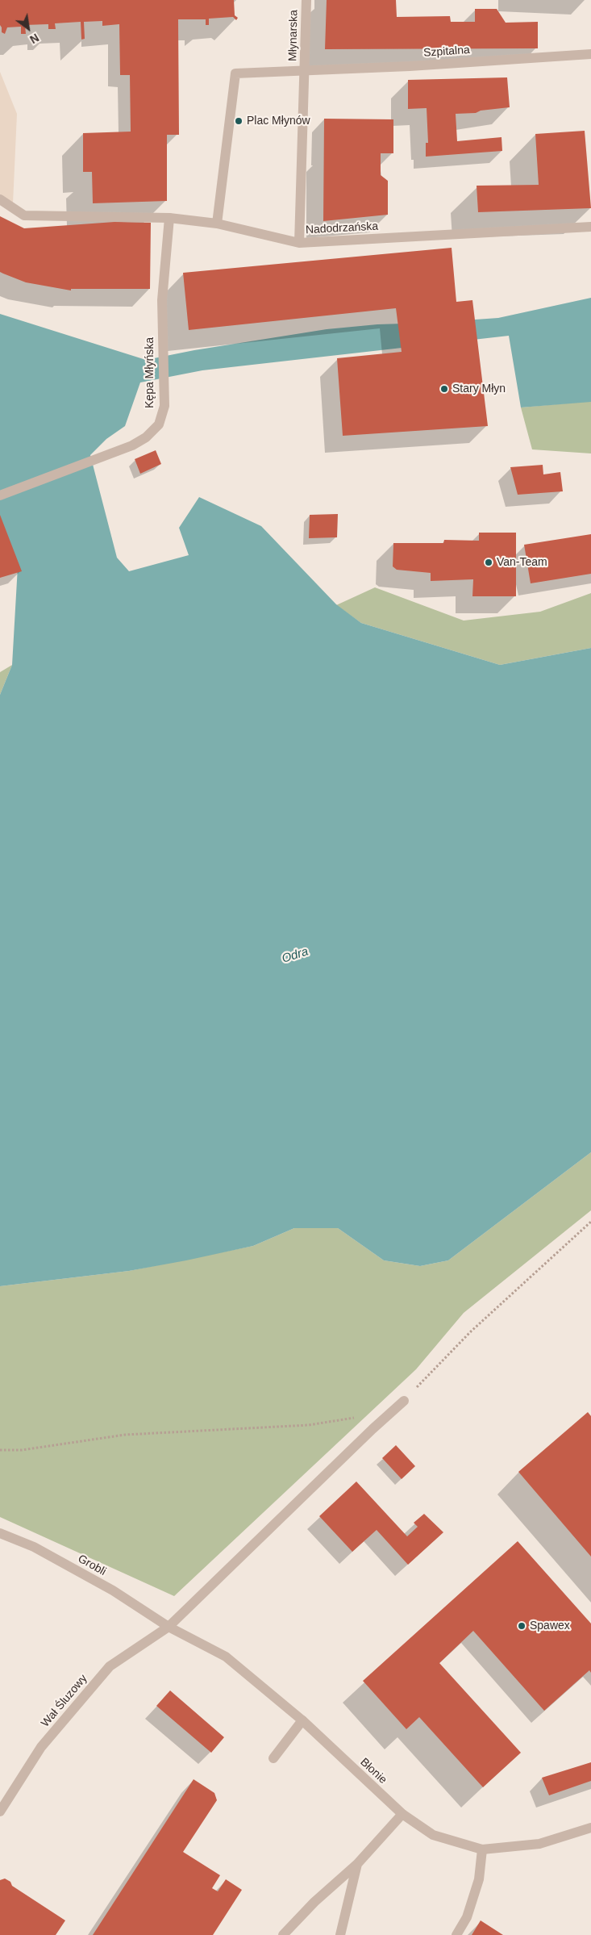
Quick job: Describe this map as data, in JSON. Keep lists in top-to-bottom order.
{
  "streets": {
    "street": [
      "Młynarska",
      "Szpitalna",
      "Nadodrzańska",
      "Kępa Młyńska",
      "Grobli",
      "Wał Śluzowy",
      "Błonie"
    ]
  },
  "crossings": [
    ["Młynarska", "Szpitalna"],
    ["Nadodrzańska", "Kępa Młyńska"],
    ["Grobli", "Wał Śluzowy"],
    ["Grobli", "Błonie"],
    ["Wał Śluzowy", "Błonie"]
  ],
  "water": ["Odra"],
  "places": [
    "Plac Młynów",
    "Stary Młyn",
    "Van-Team",
    "Spawex"
  ],
  "north": "bottom right"
}
